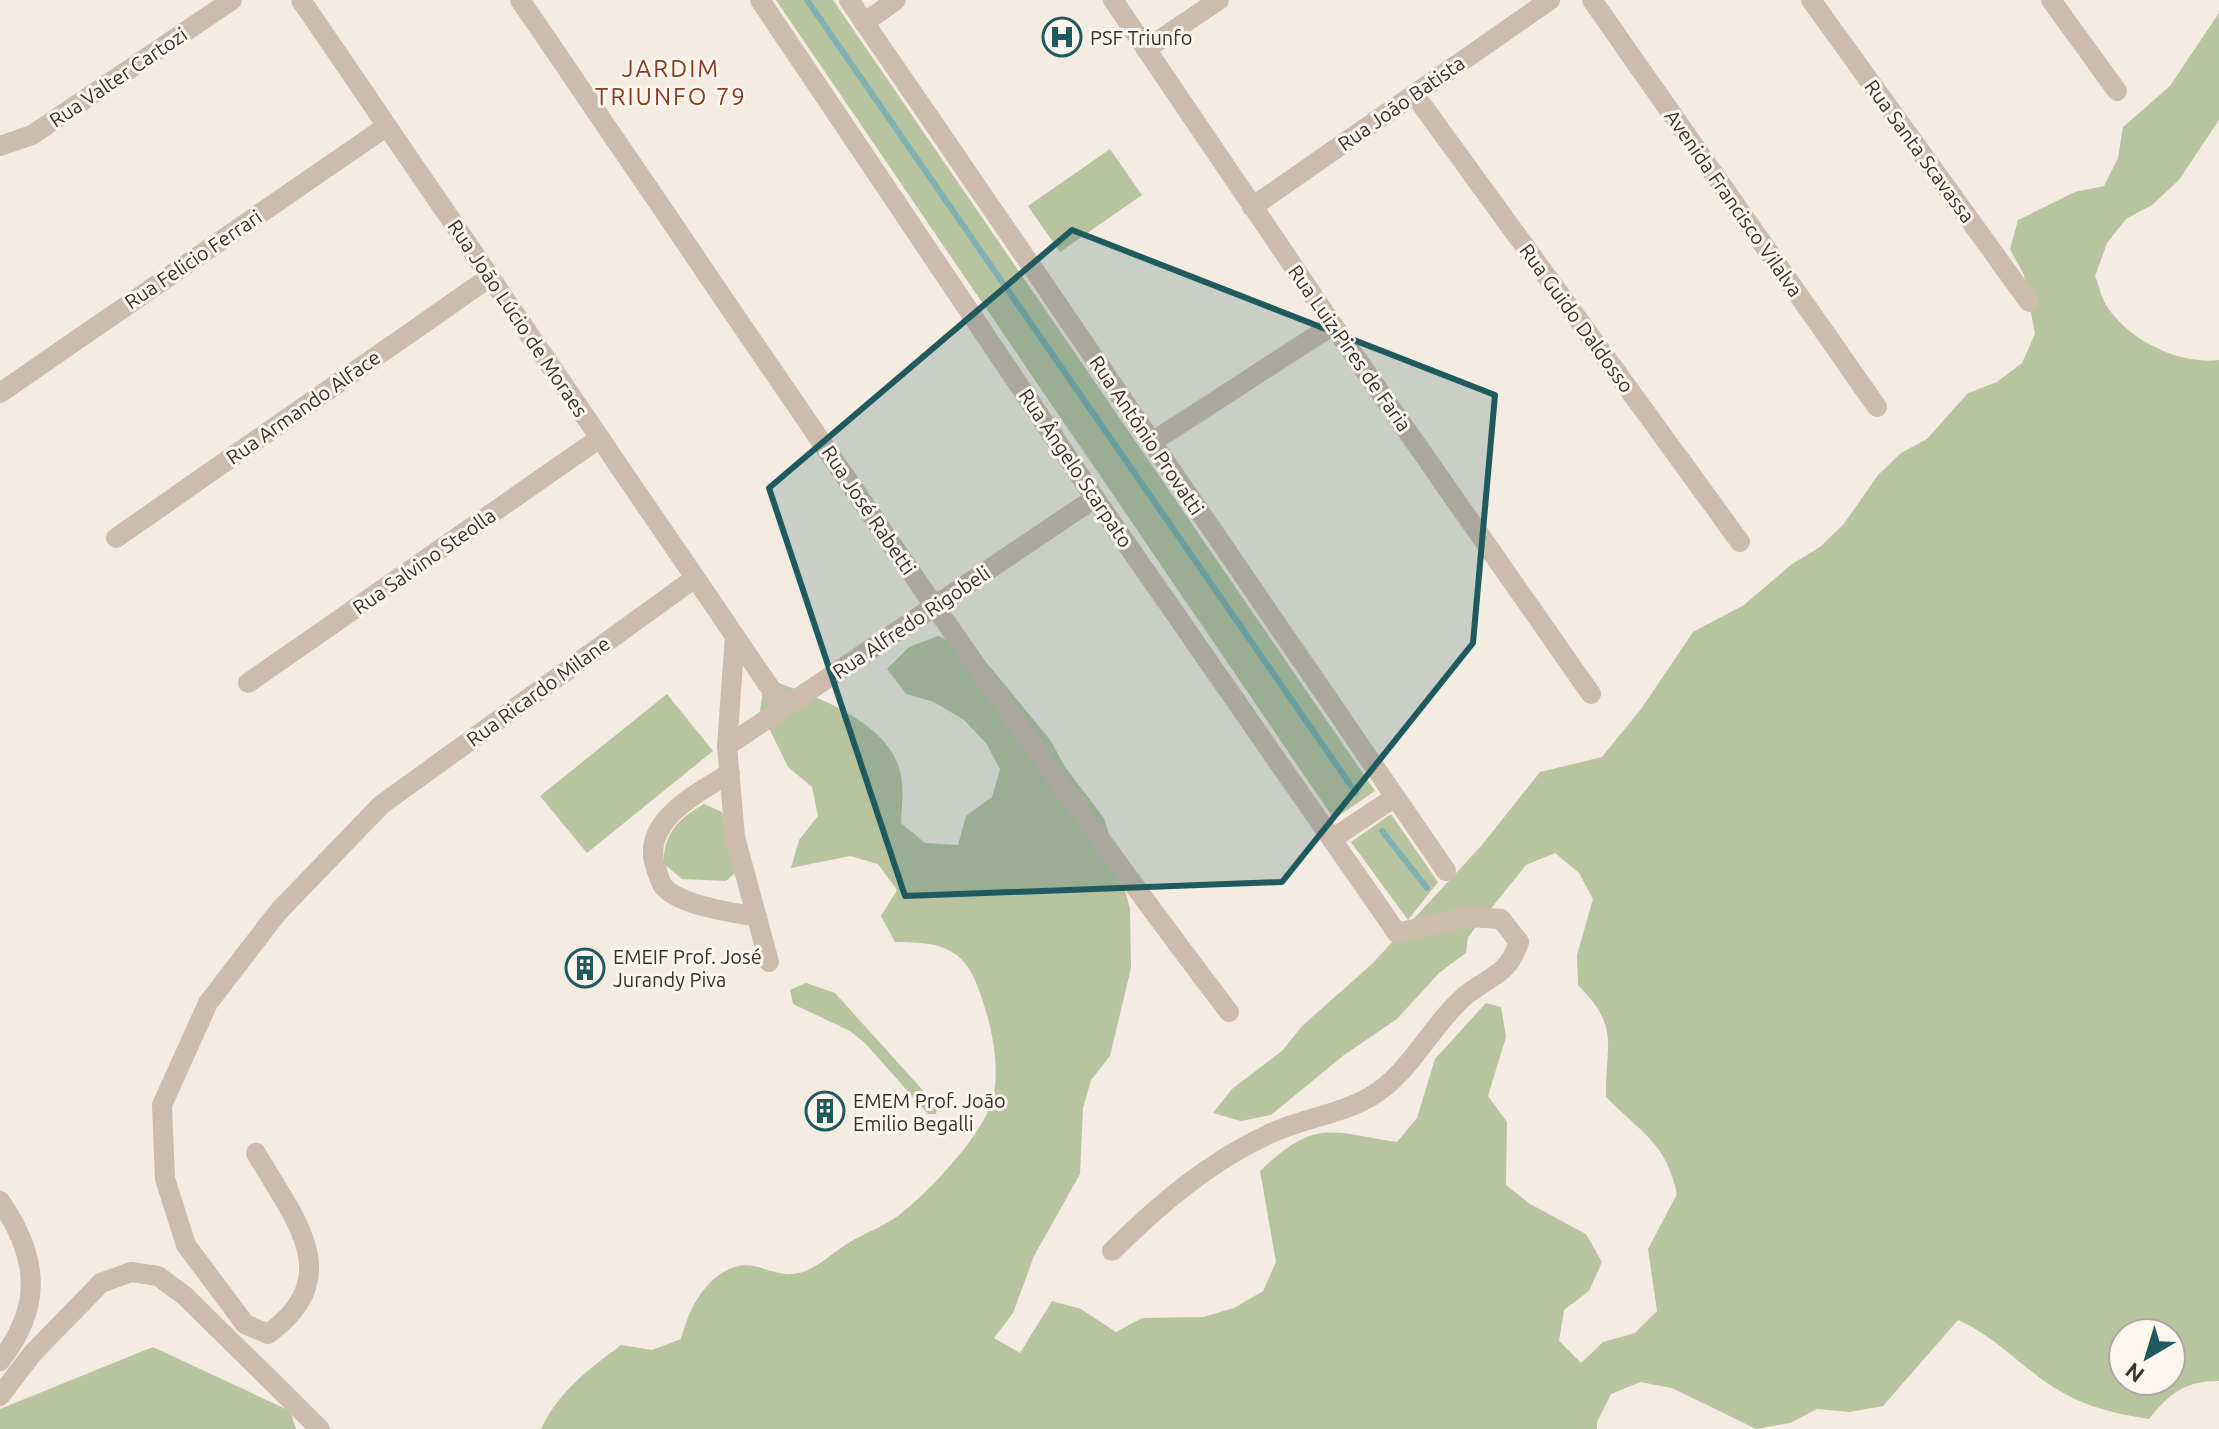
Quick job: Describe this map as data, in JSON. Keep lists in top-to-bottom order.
{
  "streets": {
    "street": [
      "Rua Valter Cartozi",
      "Rua João Batista",
      "Rua Santa Scavassa",
      "Avenida Francisco Vilalva",
      "Rua Felicio Ferrari",
      "Rua João Lúcio de Moraes",
      "Rua Guido Daldosso",
      "Rua Luiz Pires de Faria",
      "Rua Armando Alface",
      "Rua Antônio Provatti",
      "Rua Ângelo Scarpato",
      "Rua José Rabetti",
      "Rua Salvino Steolla",
      "Rua Alfredo Rigobeli",
      "Rua Ricardo Milane"
    ]
  },
  "crossings": [
    ["Rua João Batista", "Rua Guido Daldosso"],
    ["Rua João Batista", "Rua Luiz Pires de Faria"],
    ["Rua Felicio Ferrari", "Rua João Lúcio de Moraes"],
    ["Rua João Lúcio de Moraes", "Rua Armando Alface"],
    ["Rua João Lúcio de Moraes", "Rua Salvino Steolla"],
    ["Rua João Lúcio de Moraes", "Rua Alfredo Rigobeli"],
    ["Rua João Lúcio de Moraes", "Rua Ricardo Milane"],
    ["Rua Ângelo Scarpato", "Rua Alfredo Rigobeli"],
    ["Rua José Rabetti", "Rua Alfredo Rigobeli"]
  ],
  "districts": ["JARDIM TRIUNFO 79"],
  "places": {
    "hospital": ["PSF Triunfo"],
    "building": ["EMEIF Prof. José Jurandy Piva", "EMEM Prof. João Emilio Begalli"]
  },
  "north": "bottom left"
}
